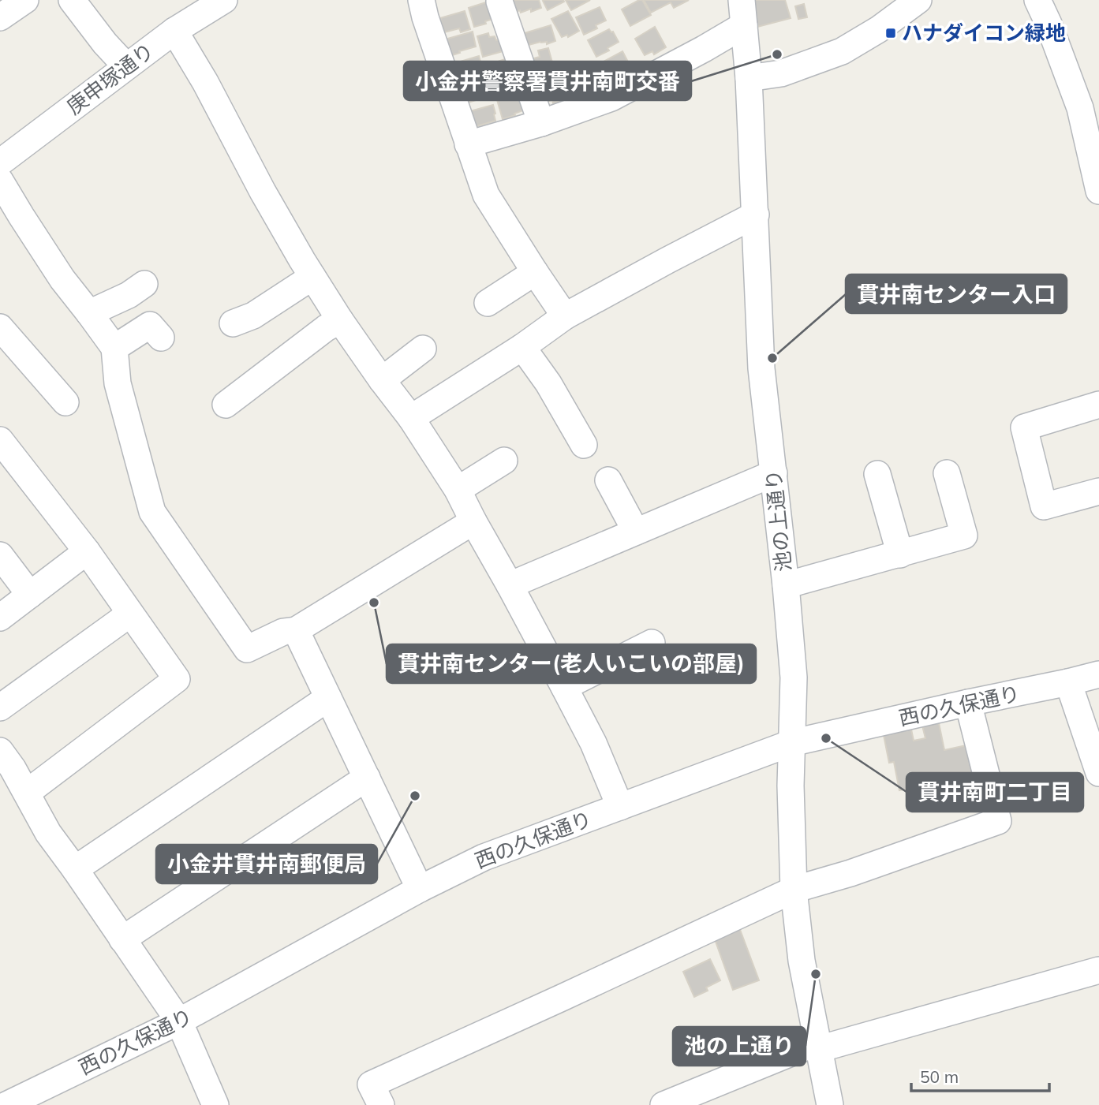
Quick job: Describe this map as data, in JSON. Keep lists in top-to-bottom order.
{
  "streets": {
    "street": ["庚申塚通り", "池の上通り", "西の久保通り"]
  },
  "crossings": [
    ["池の上通り", "西の久保通り"]
  ],
  "places": {
    "transit": ["ハナダイコン緑地"],
    "other": [
      "小金井警察署貫井南町交番",
      "貫井南センター入口",
      "貫井南センター(老人いこいの部屋)",
      "貫井南町二丁目",
      "小金井貫井南郵便局",
      "池の上通り"
    ]
  },
  "scale_bar": "50 m"
}
